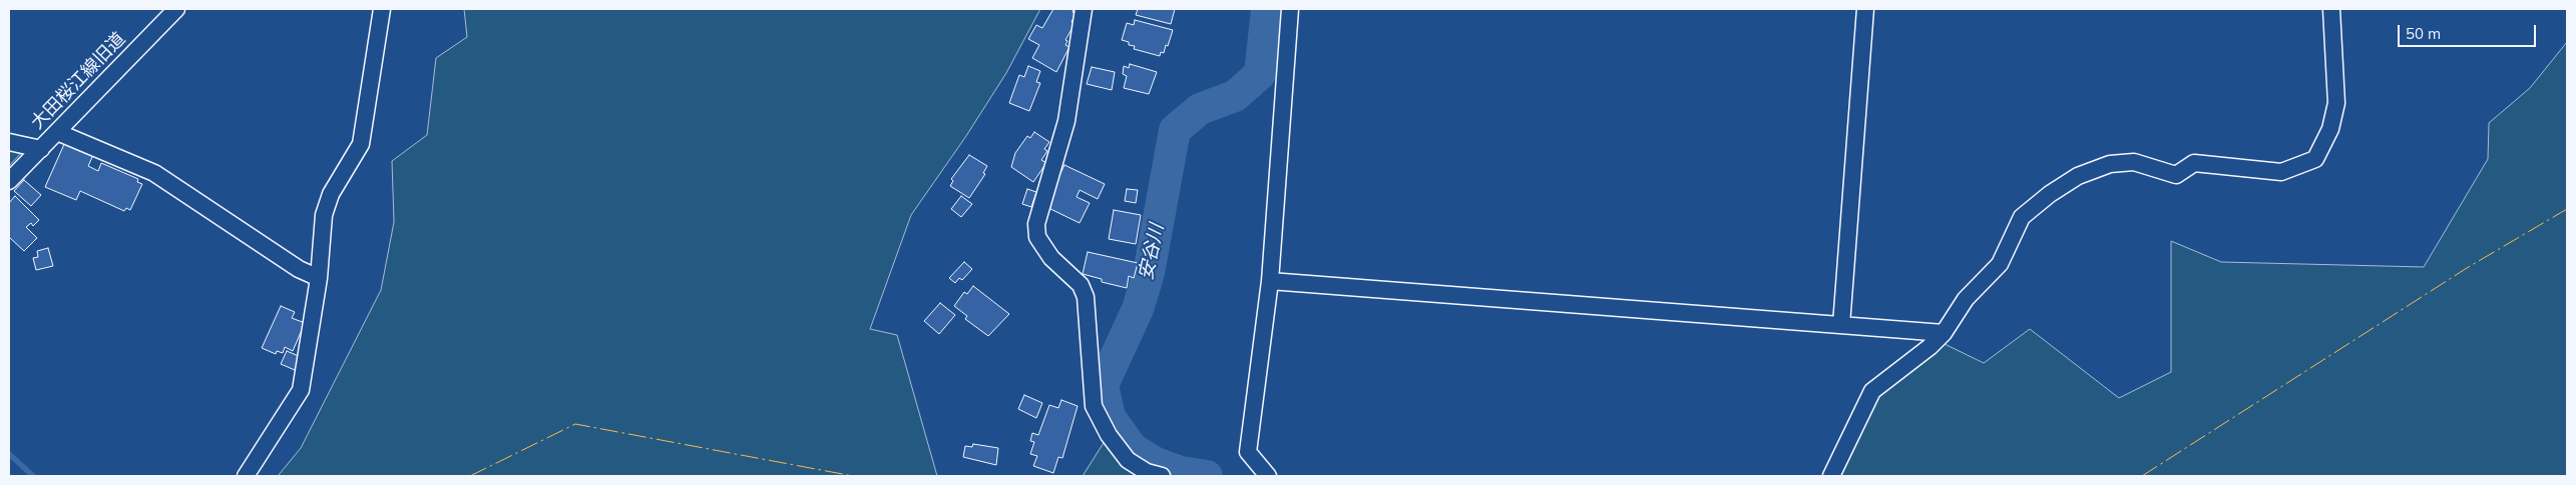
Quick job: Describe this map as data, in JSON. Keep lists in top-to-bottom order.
{
  "streets": {
    "street": ["大田桜江線旧道"]
  },
  "water": ["安谷川"],
  "scale_bar": "50 m"
}
